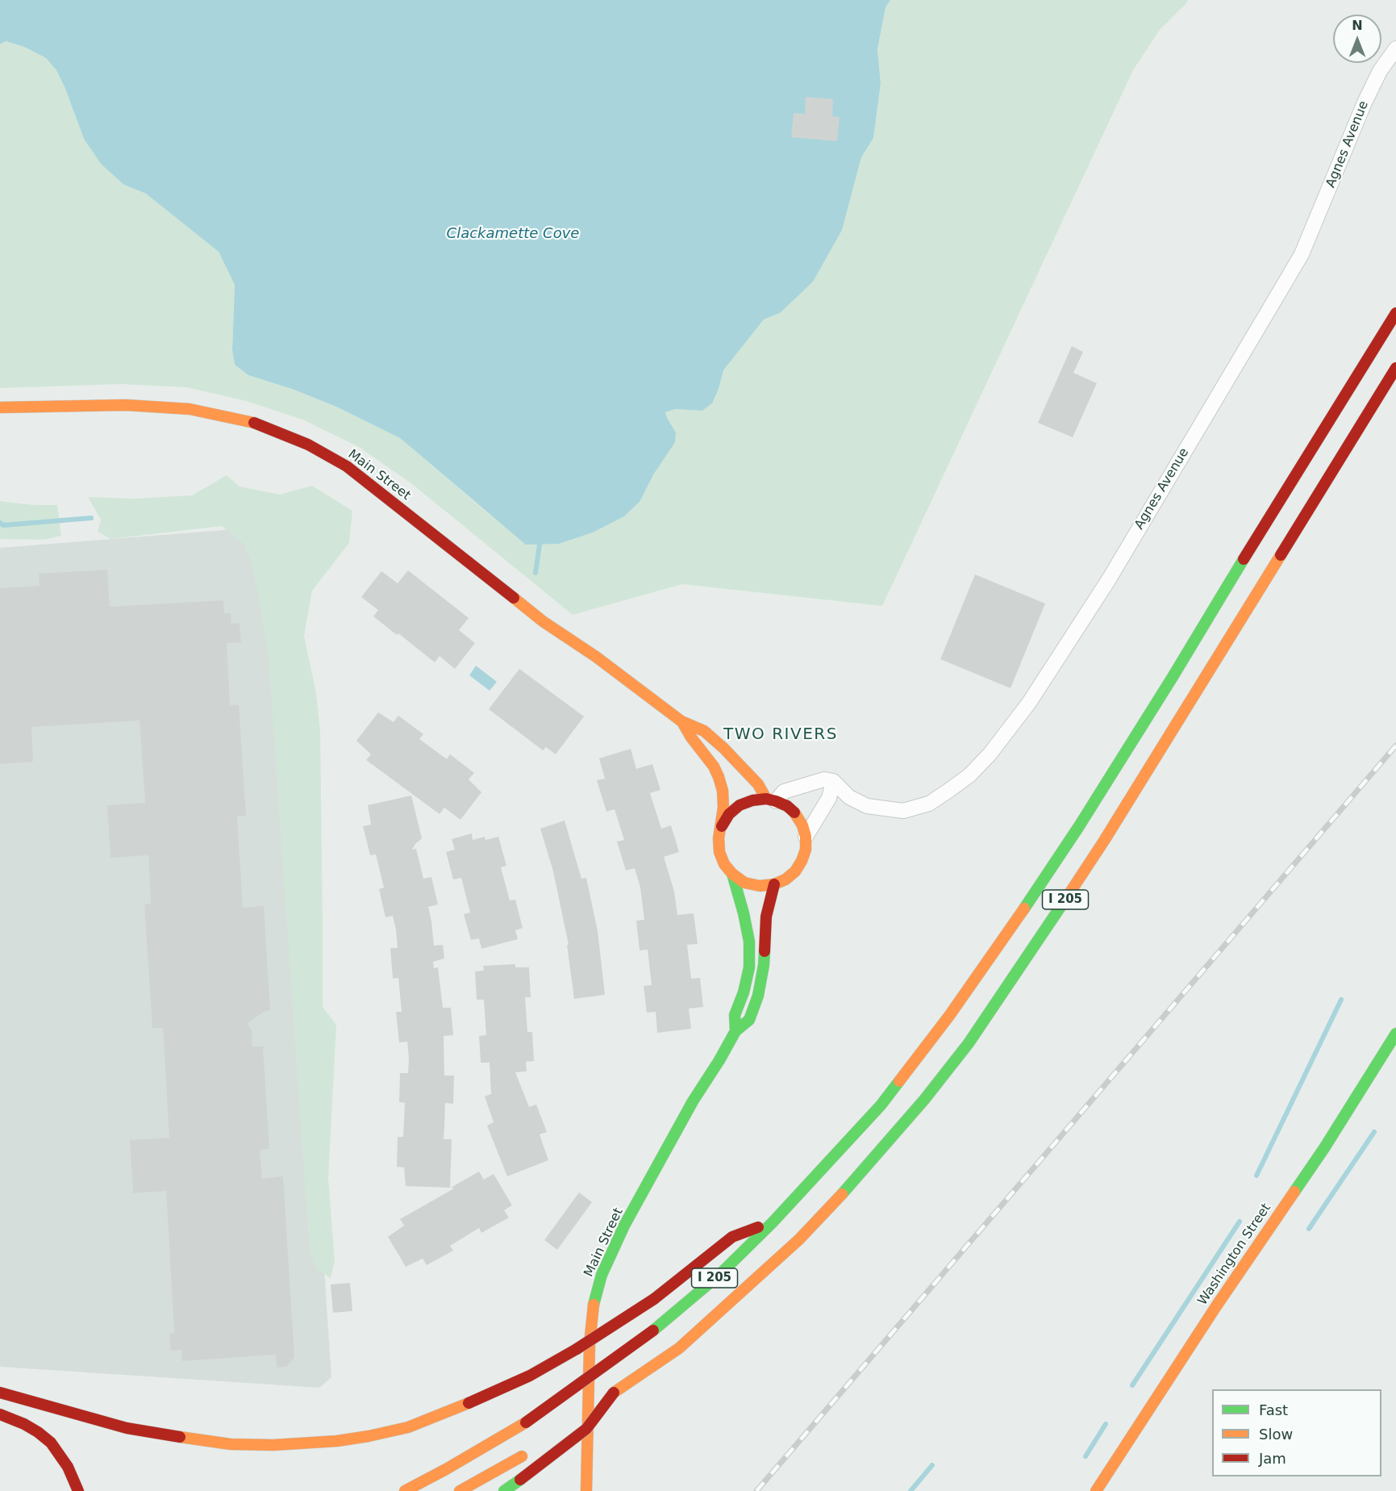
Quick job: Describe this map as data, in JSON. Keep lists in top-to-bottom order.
{
  "streets": {
    "main road": ["Main Street", "I 205", "Washington Street"],
    "street": ["Agnes Avenue"]
  },
  "districts": ["TWO RIVERS"],
  "water": ["Clackamette Cove"],
  "legend": ["Fast", "Slow", "Jam"],
  "north": "top"
}
